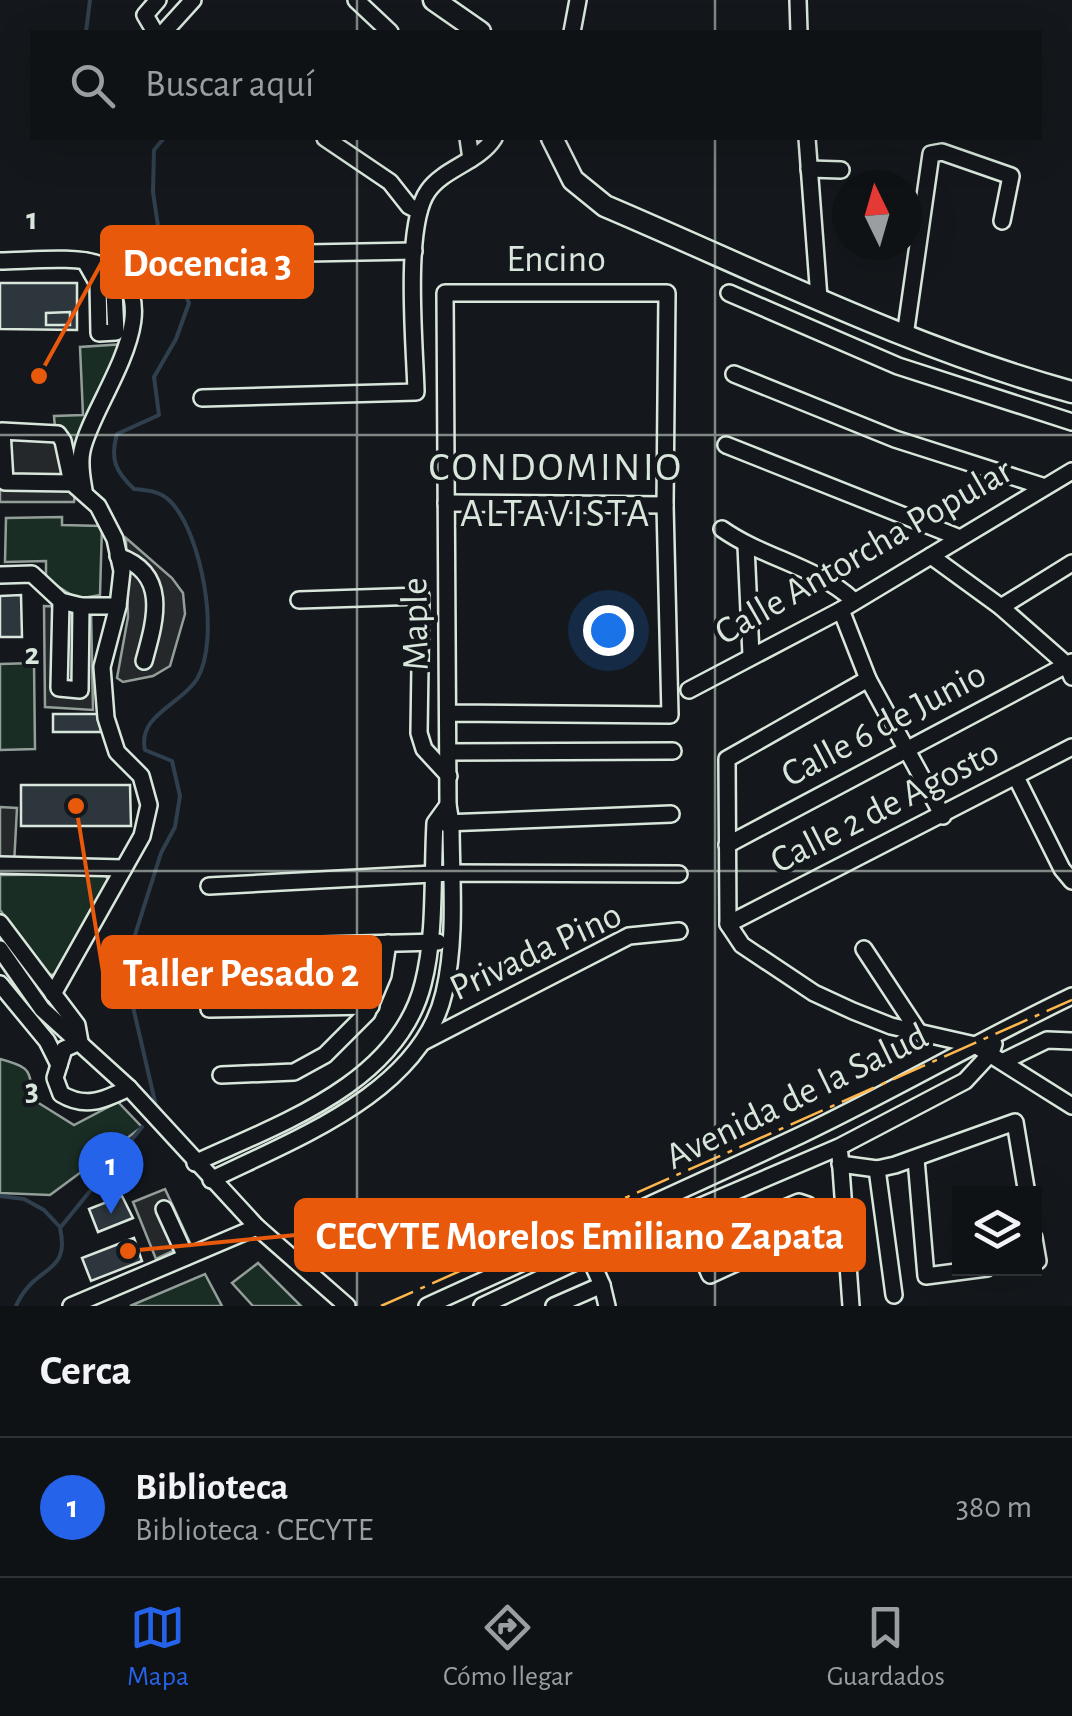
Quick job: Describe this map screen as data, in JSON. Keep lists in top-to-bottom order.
{
  "streets": {
    "street": [
      "Encino",
      "Calle Antorcha Popular",
      "Maple",
      "Calle 6 de Junio",
      "Calle 2 de Agosto",
      "Privada Pino",
      "Avenida de la Salud"
    ]
  },
  "crossings": [
    ["Encino", "Maple"]
  ],
  "districts": ["CONDOMINIO ALTAVISTA"],
  "places": ["Docencia 3", "Taller Pesado 2", "CECYTE Morelos Emiliano Zapata"],
  "north": "top",
  "page": {
    "search": "Buscar aquí",
    "pins": "1",
    "heading": "Cerca",
    "list": [
      {
        "mark": "1",
        "name": "Biblioteca",
        "note": "Biblioteca · CECYTE",
        "value": "380 m"
      }
    ],
    "nav": ["Mapa", "Cómo llegar", "Guardados"]
  },
  "grid": {
    "rows": ["1", "2", "3"]
  }
}
